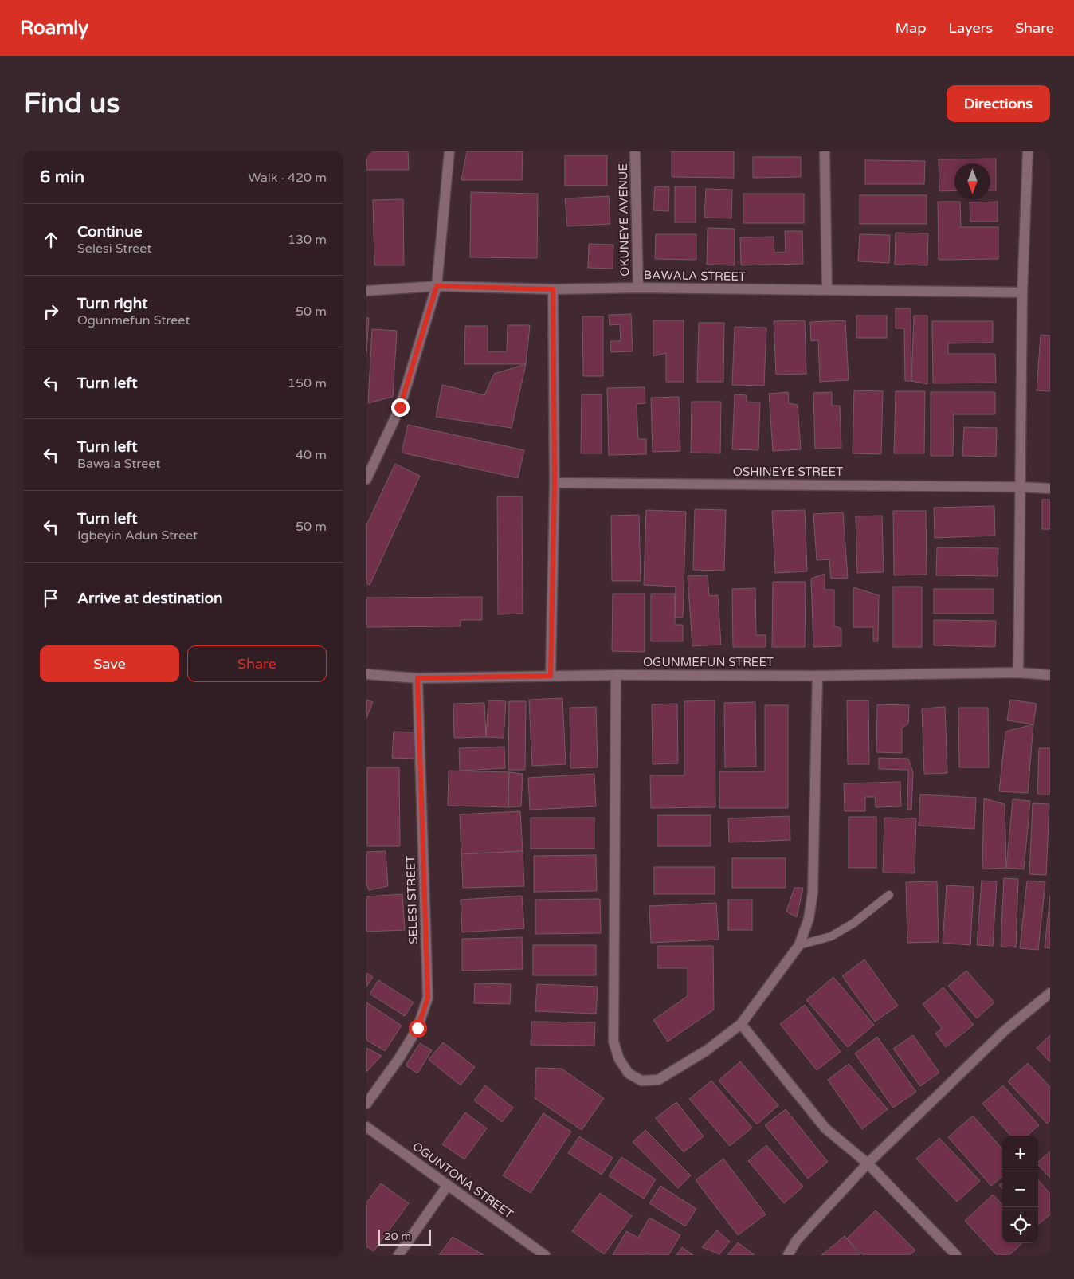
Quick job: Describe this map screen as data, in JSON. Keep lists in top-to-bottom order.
{
  "streets": {
    "street": [
      "OKUNEYE AVENUE",
      "BAWALA STREET",
      "OSHINEYE STREET",
      "OGUNMEFUN STREET",
      "SELESI STREET",
      "OGUNTONA STREET"
    ]
  },
  "crossings": [
    ["OKUNEYE AVENUE", "BAWALA STREET"],
    ["OGUNMEFUN STREET", "SELESI STREET"]
  ],
  "scale_bar": "20 m",
  "north": "bottom",
  "page": {
    "header": "Roamly",
    "nav": ["Map", "Layers", "Share"],
    "buttons": [
      "Directions",
      ["Save", "Share"]
    ],
    "title": "Find us",
    "heading": ["6 min", "Walk · 420 m"],
    "list": [
      ["Continue", "Selesi Street", "130 m"],
      ["Turn right", "Ogunmefun Street", "50 m"],
      ["Turn left", "150 m"],
      ["Turn left", "Bawala Street", "40 m"],
      ["Turn left", "Igbeyin Adun Street", "50 m"],
      "Arrive at destination"
    ],
    "map_buttons": ["+", "−"],
    "scale": "20 m"
  }
}
